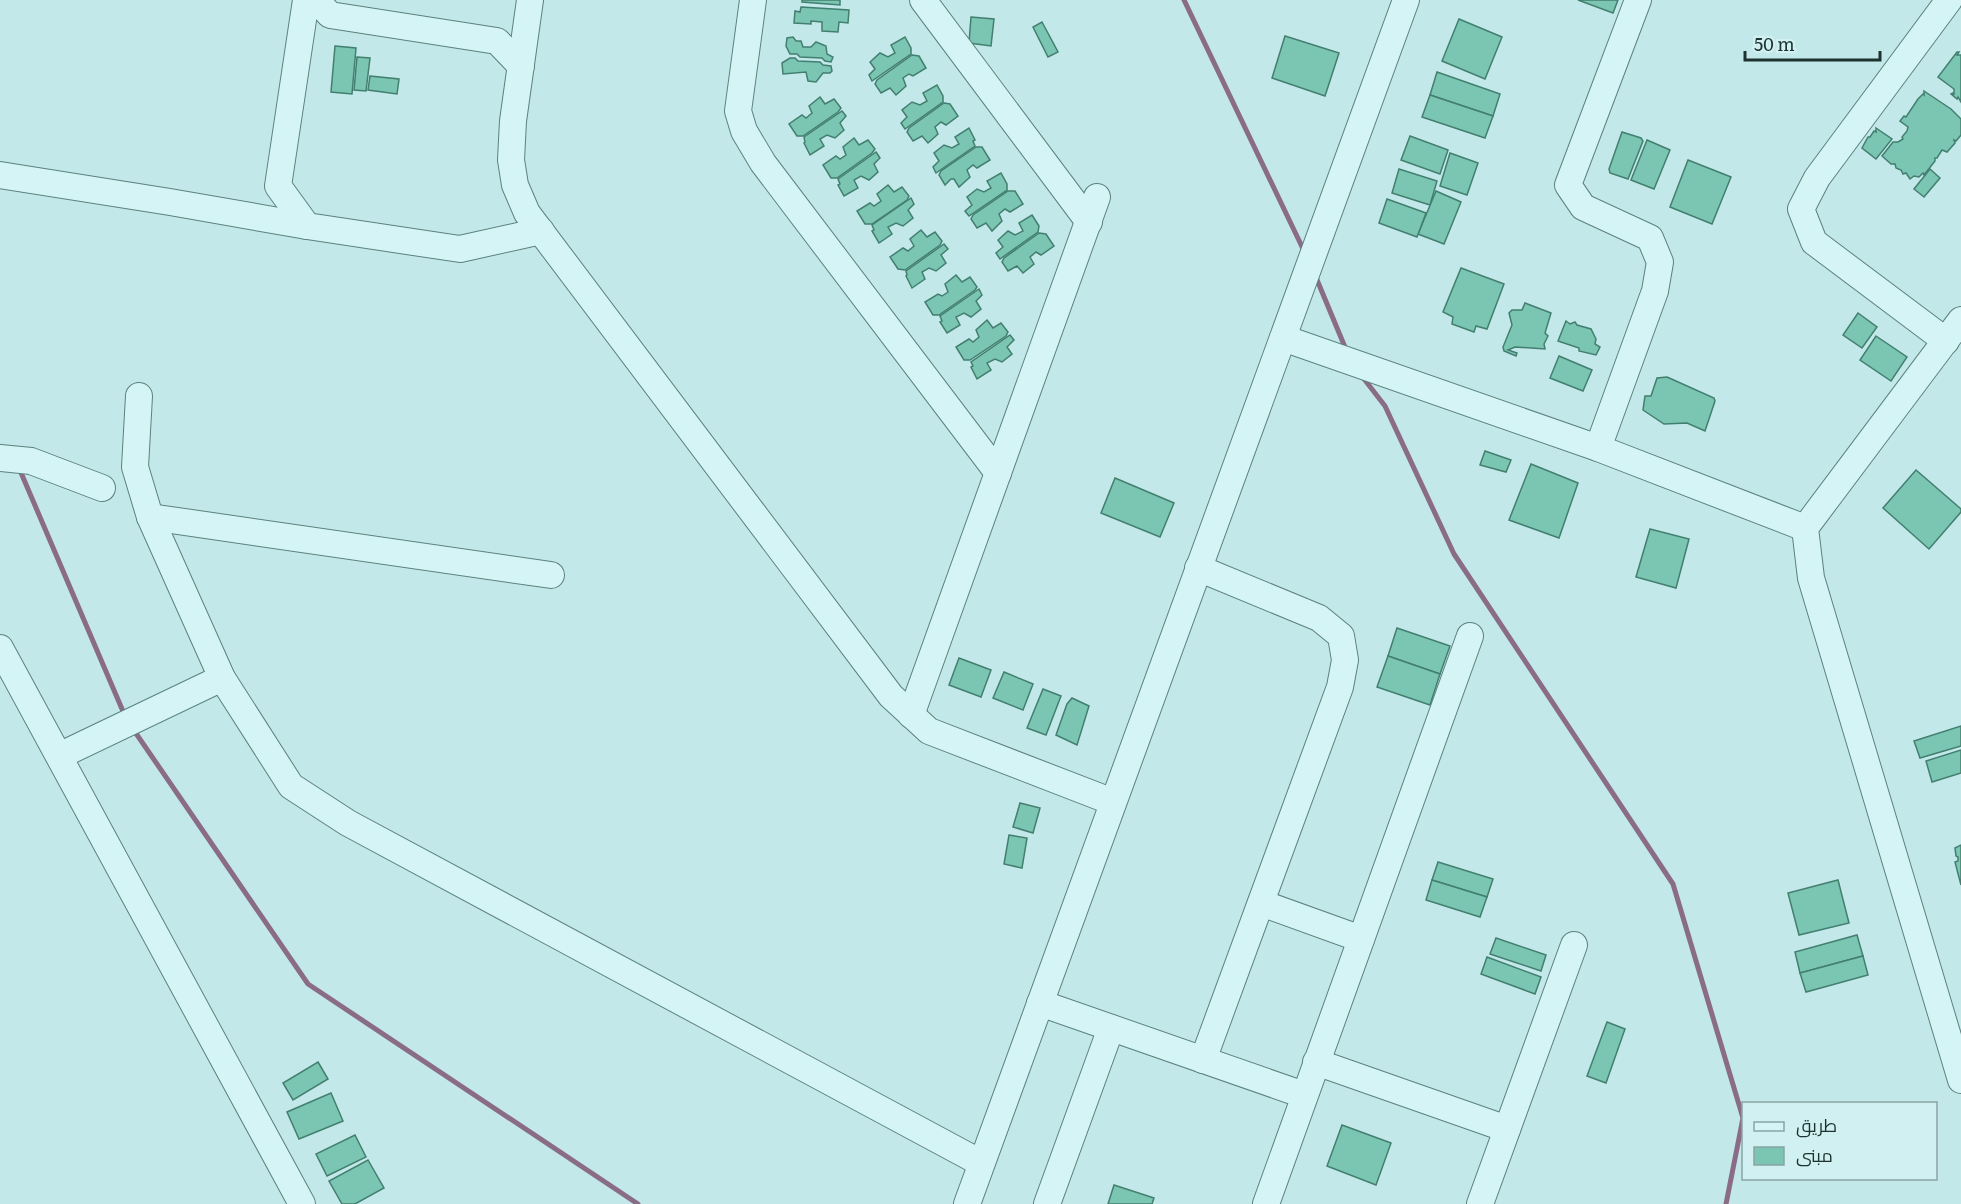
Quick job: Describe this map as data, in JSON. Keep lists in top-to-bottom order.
{
  "legend": ["طريق", "مبنى"],
  "scale_bar": "50 m"
}
